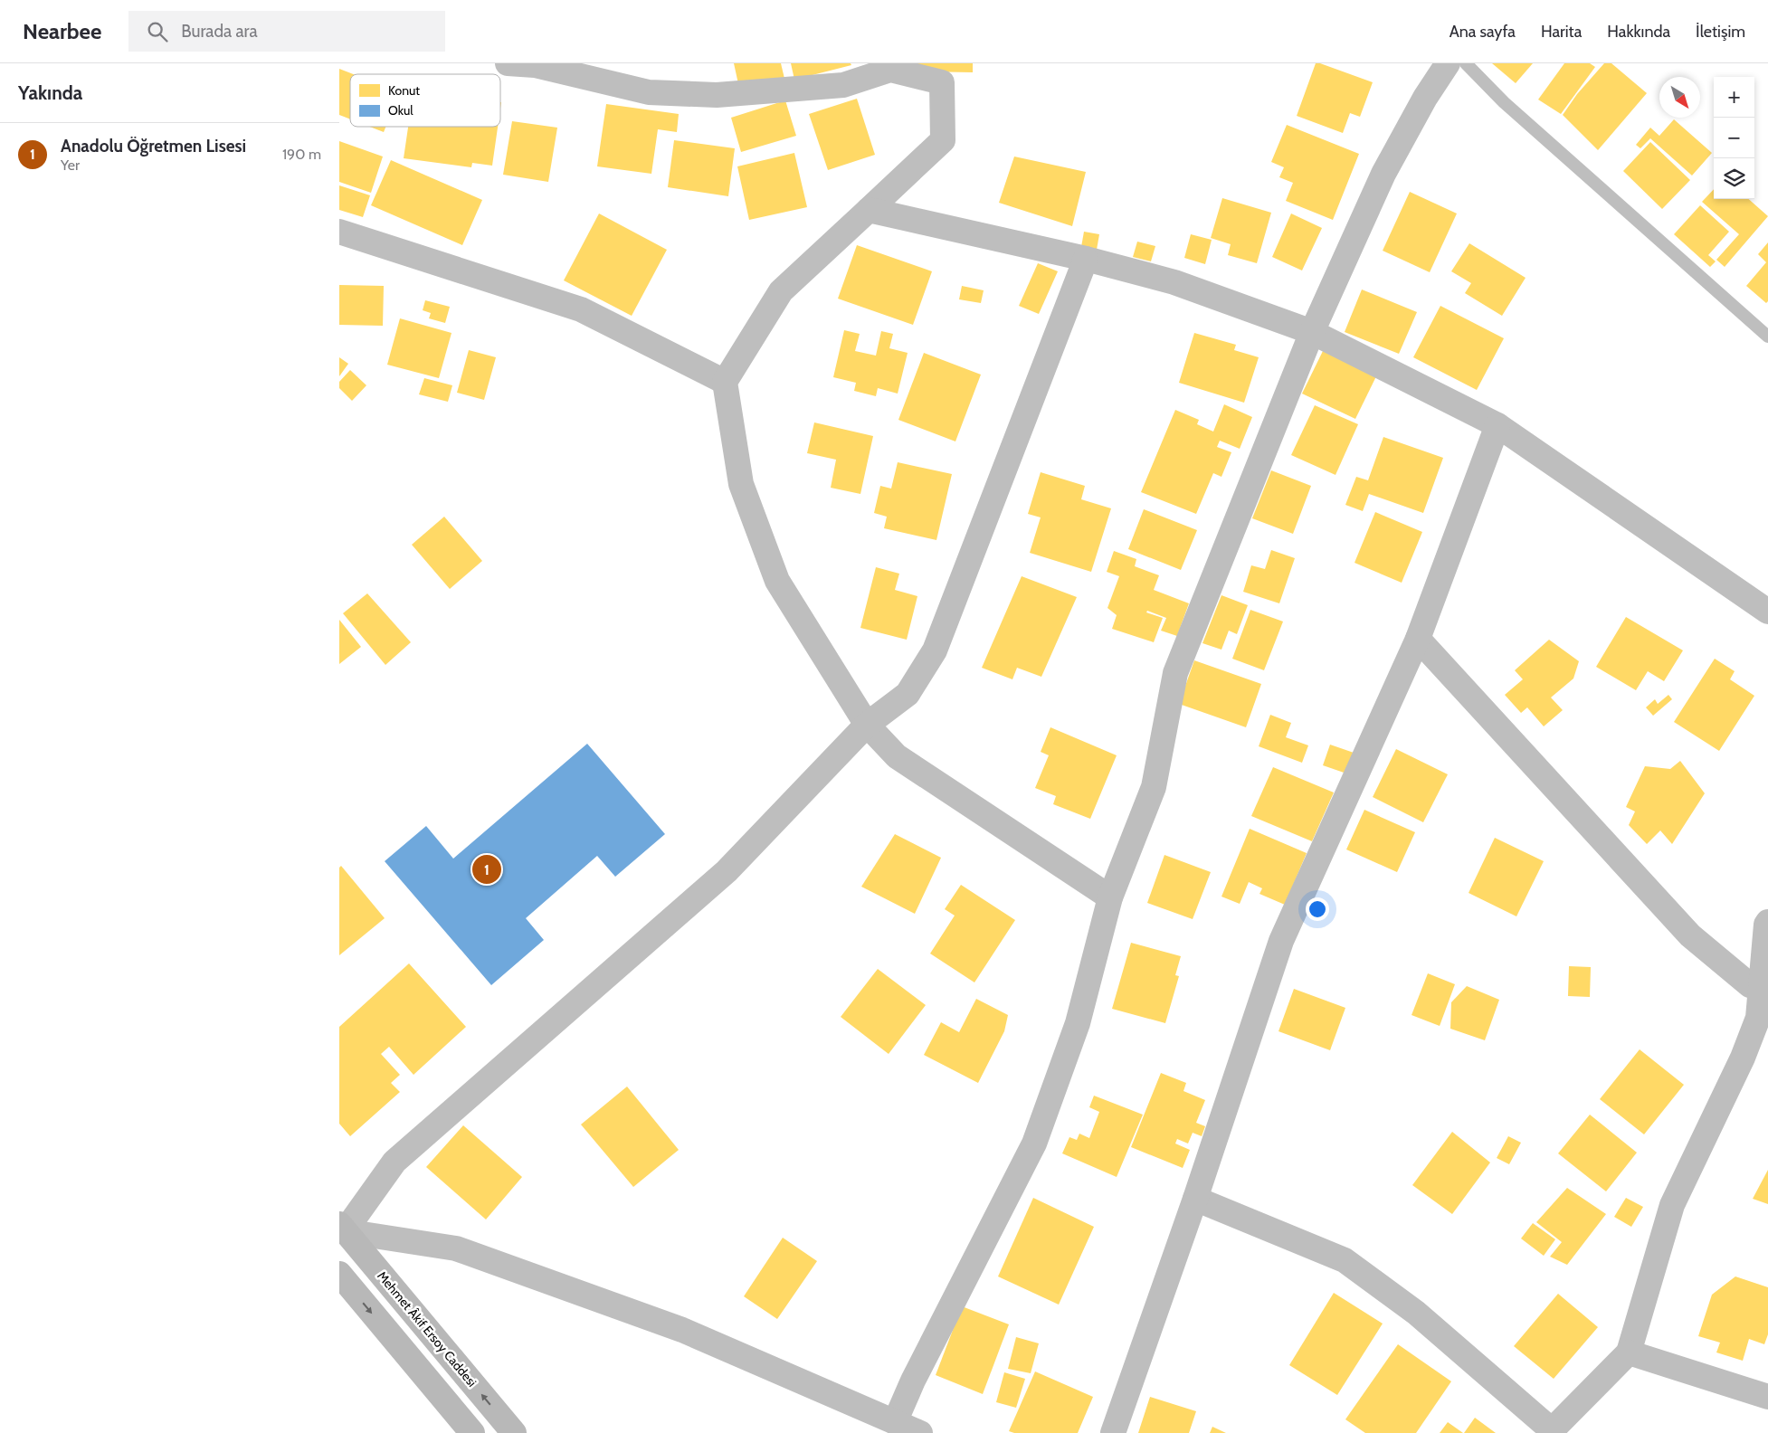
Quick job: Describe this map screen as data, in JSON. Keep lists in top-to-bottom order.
{
  "streets": {
    "main road": ["Mehmet Âkif Ersoy Caddesi"]
  },
  "legend": ["Konut", "Okul"],
  "north": "bottom right",
  "page": {
    "header": "Nearbee",
    "search": "Burada ara",
    "nav": [
      "Ana sayfa",
      "Harita",
      "Hakkında",
      "İletişim"
    ],
    "heading": "Yakında",
    "map_buttons": ["+", "−"],
    "list": [
      {
        "mark": "1",
        "name": "Anadolu Öğretmen Lisesi",
        "note": "Yer",
        "value": "190 m"
      }
    ],
    "pins": "1"
  }
}
